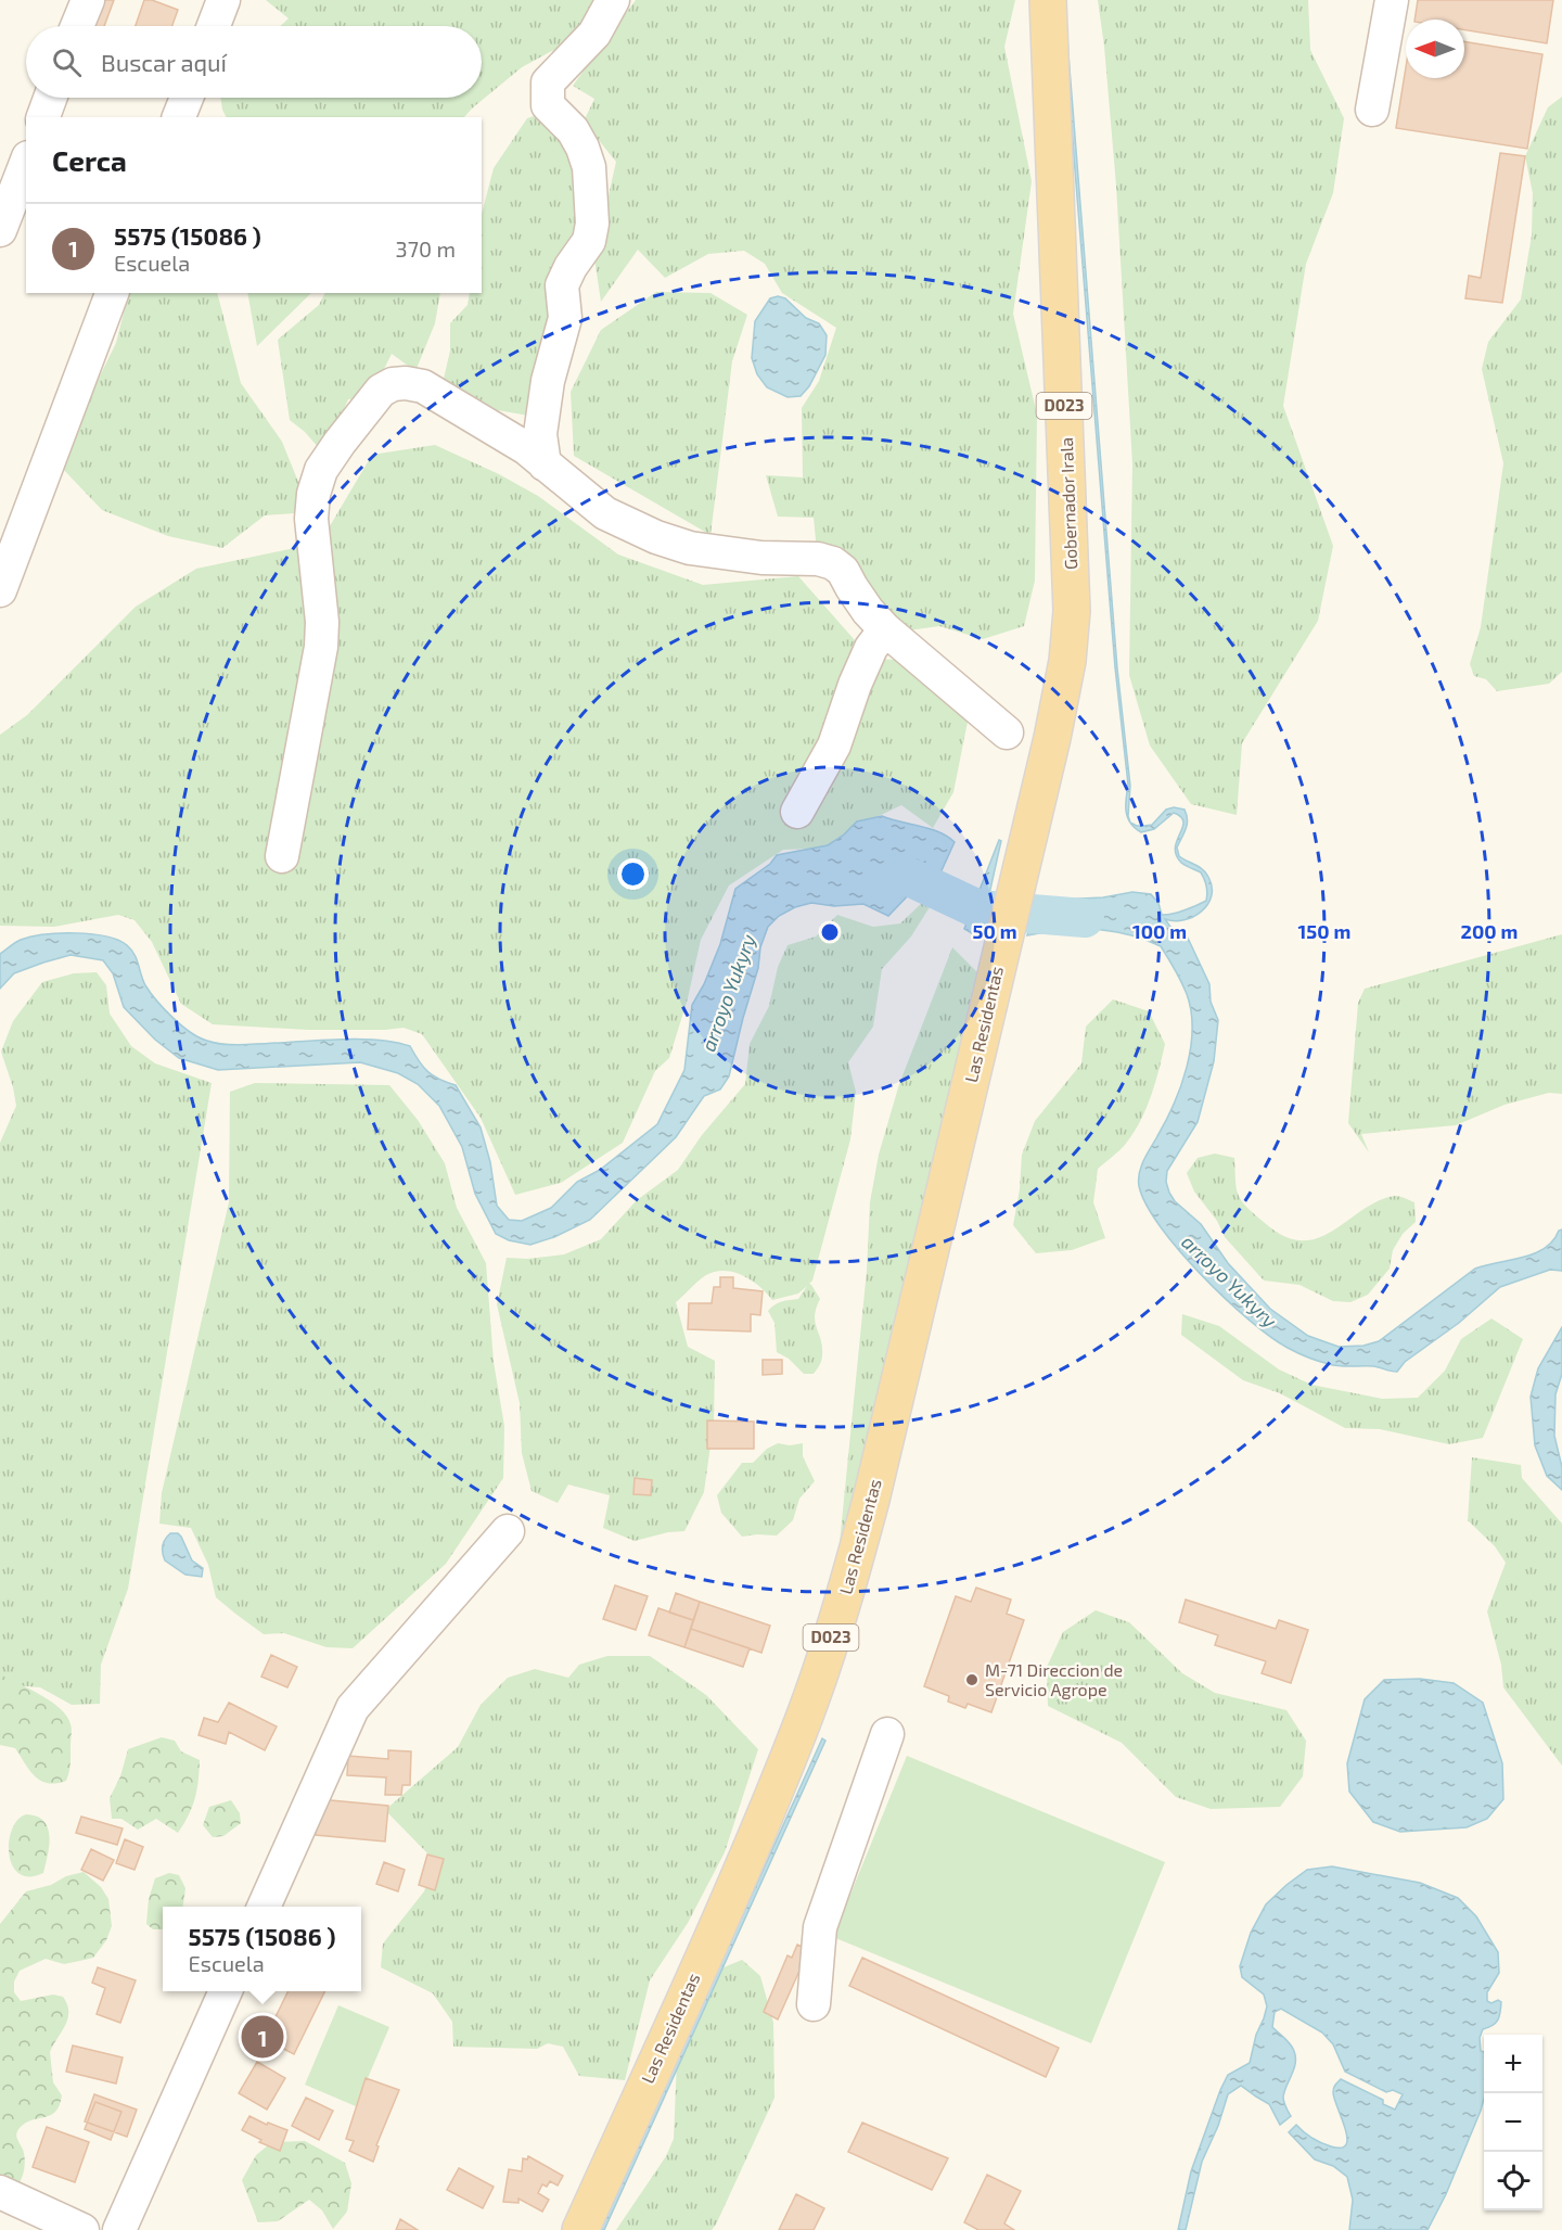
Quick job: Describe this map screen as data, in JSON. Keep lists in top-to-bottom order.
{
  "streets": {
    "main road": ["D023", "Gobernador Irala", "Las Residentas"]
  },
  "crossings": [
    ["Gobernador Irala", "Las Residentas"]
  ],
  "water": ["arroyo Yukyry"],
  "places": ["M-71 Direccion de Servicio Agrope"],
  "north": "left",
  "page": {
    "search": "Buscar aquí",
    "heading": "Cerca",
    "list": [
      {
        "mark": "1",
        "name": "5575 (15086 )",
        "note": "Escuela",
        "value": "370 m"
      }
    ],
    "popup": ["5575 (15086 )", "Escuela"],
    "pins": "1",
    "map_buttons": ["+", "−"]
  },
  "rings": [
    "50 m",
    "100 m",
    "150 m",
    "200 m"
  ]
}
